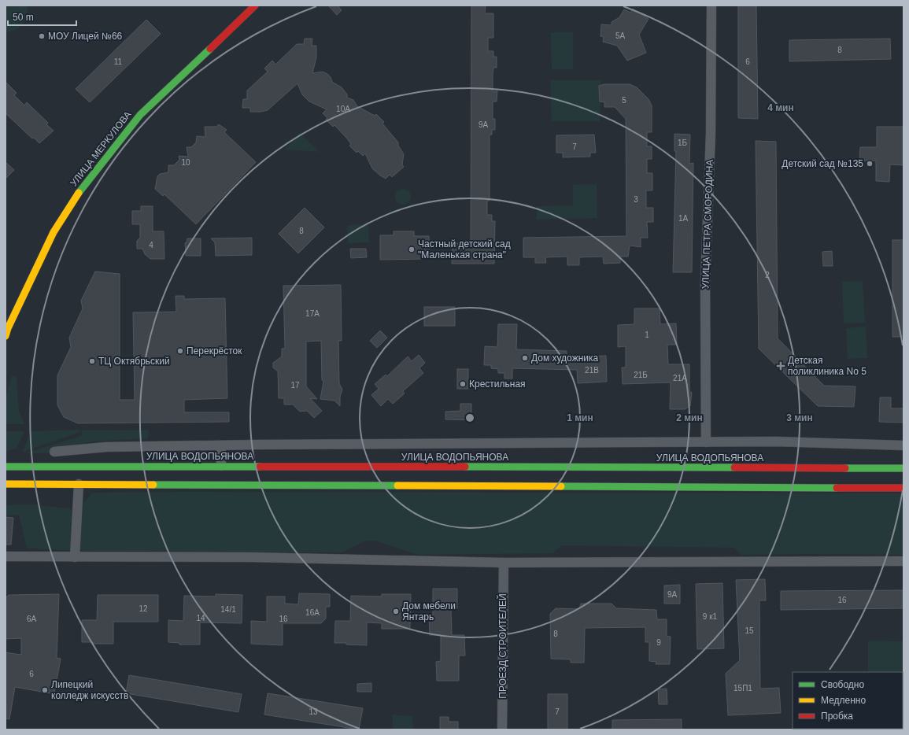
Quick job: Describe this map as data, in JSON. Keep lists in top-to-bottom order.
{
  "streets": {
    "main road": ["УЛИЦА МЕРКУЛОВА", "УЛИЦА ВОДОПЬЯНОВА"],
    "street": ["УЛИЦА ПЕТРА СМОРОДИНА", "ПРОЕЗД СТРОИТЕЛЕЙ"]
  },
  "places": {
    "other": [
      "МОУ Лицей №66",
      "Детский сад №135",
      "Частный детский сад \"Маленькая страна\"",
      "Перекрёсток",
      "Дом художника",
      "ТЦ Октябрьский",
      "Крестильная",
      "Дом мебели Янтарь",
      "Липецкий колледж искусств"
    ],
    "health": ["Детская поликлиника No 5"]
  },
  "house_numbers": [
    "5А",
    "8",
    "11",
    "6",
    "5",
    "10А",
    "9А",
    "1Б",
    "7",
    "10",
    "3",
    "1А",
    "8",
    "4",
    "2",
    "17А",
    "1",
    "21В",
    "21Б",
    "21А",
    "17",
    "9А",
    "16",
    "12",
    "14/1",
    "16А",
    "9 к1",
    "14",
    "6А",
    "16",
    "15",
    "8",
    "9",
    "6",
    "15П1",
    "13",
    "7"
  ],
  "legend": ["Свободно", "Медленно", "Пробка"],
  "scale_bar": "50 m",
  "rings": [
    "4 мин",
    "1 мин",
    "2 мин",
    "3 мин"
  ]
}
